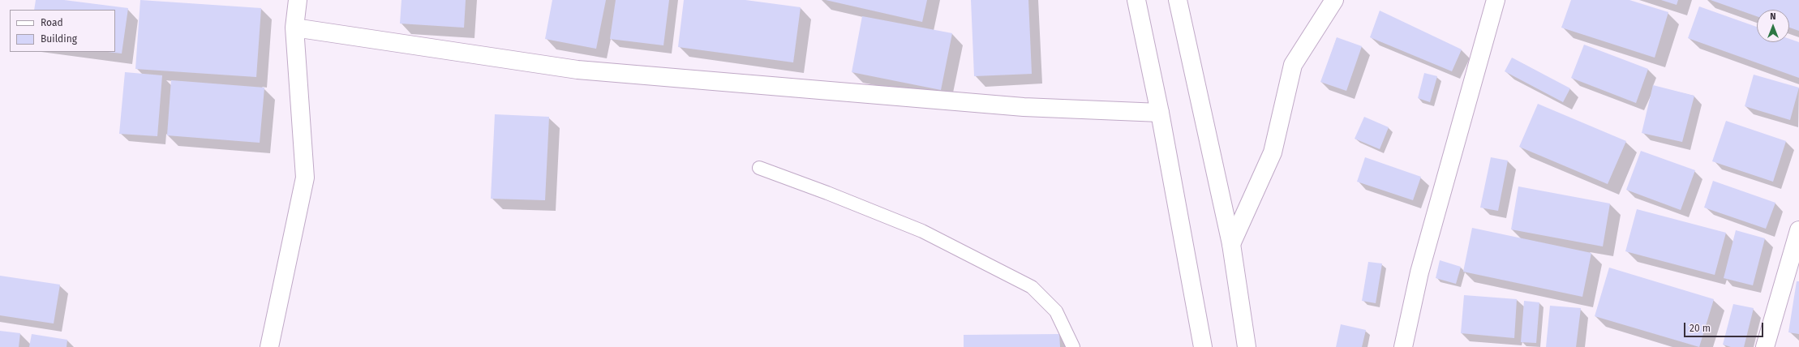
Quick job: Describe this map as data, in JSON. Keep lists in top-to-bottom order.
{
  "legend": ["Road", "Building"],
  "scale_bar": "20 m",
  "north": "top"
}
